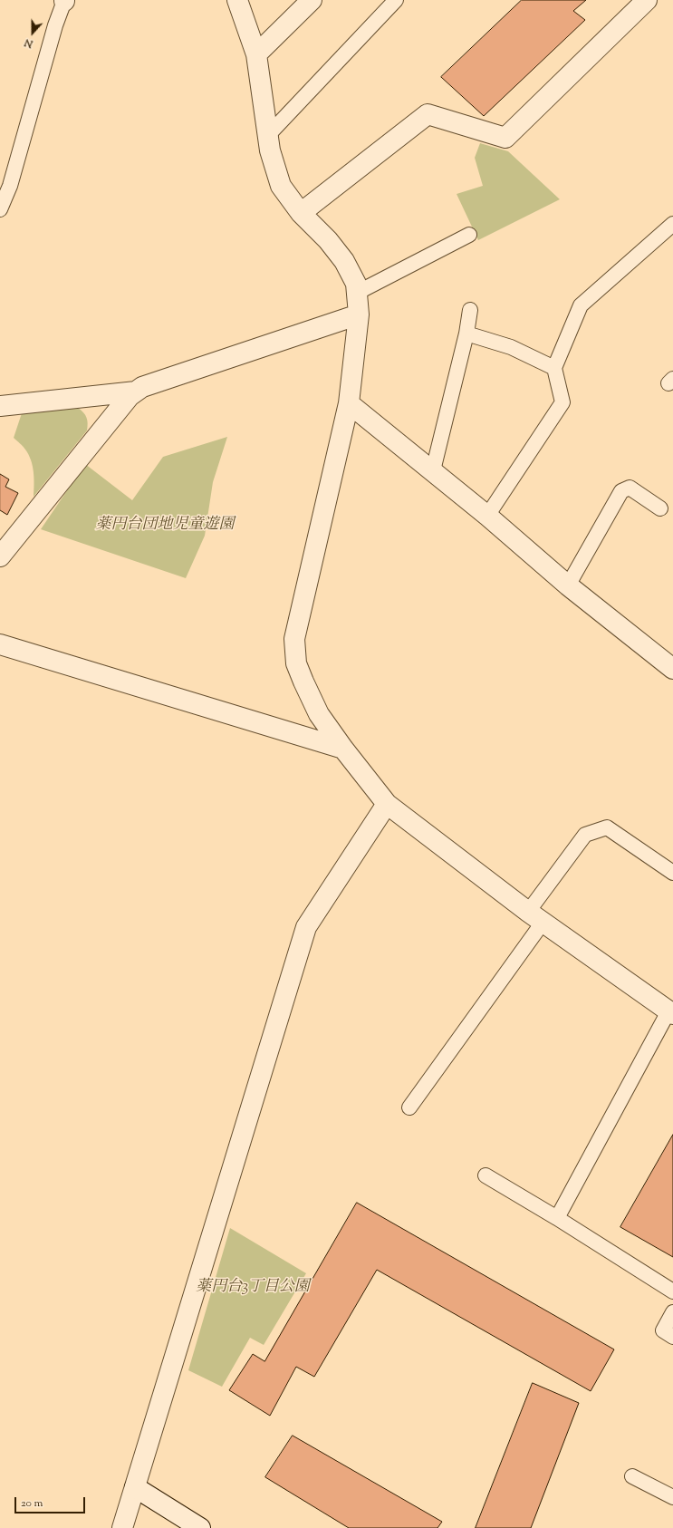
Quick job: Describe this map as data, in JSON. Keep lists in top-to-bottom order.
{
  "parks": ["薬円台団地児童遊園", "薬円台3丁目公園"],
  "scale_bar": "20 m",
  "north": "bottom"
}
